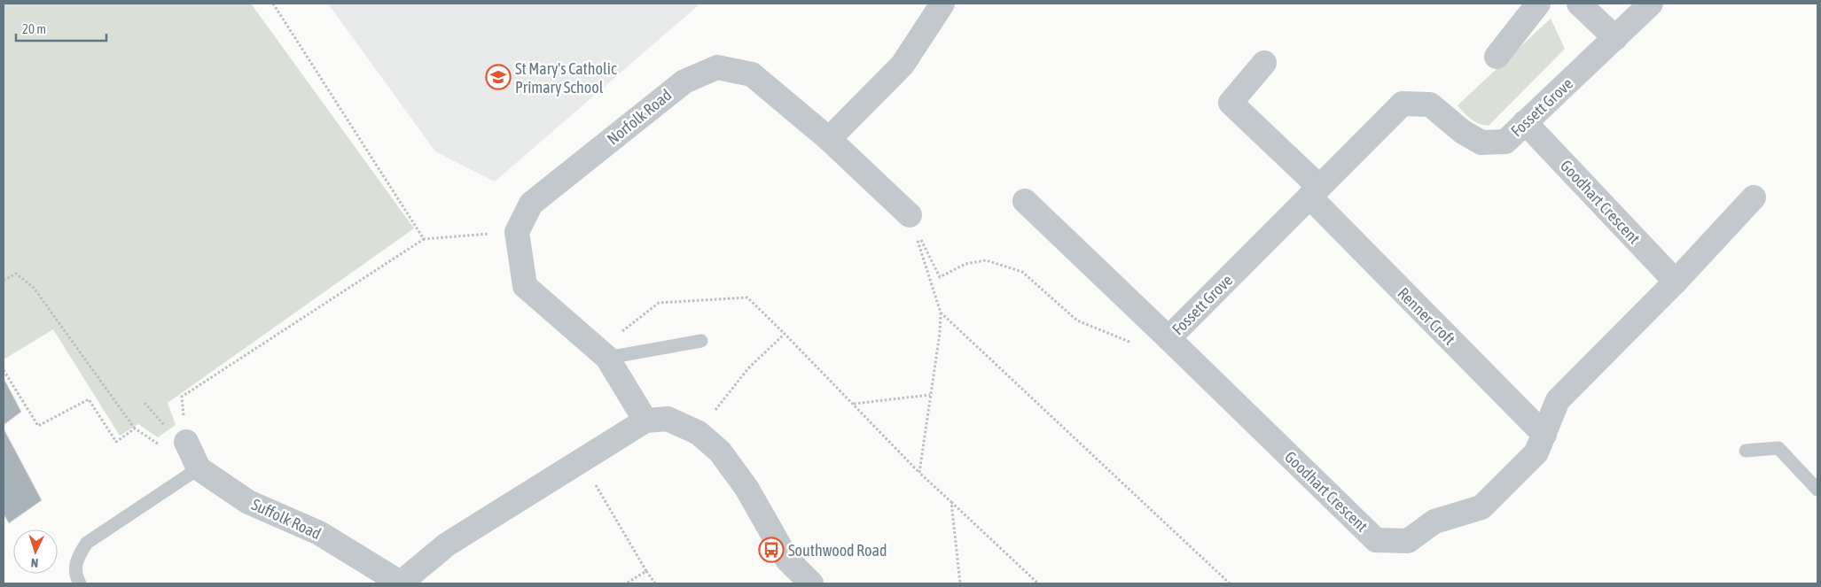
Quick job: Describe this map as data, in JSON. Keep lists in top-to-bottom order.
{
  "streets": {
    "street": [
      "Fossett Grove",
      "Norfolk Road",
      "Goodhart Crescent",
      "Renner Croft",
      "Suffolk Road"
    ]
  },
  "crossings": [
    ["Fossett Grove", "Goodhart Crescent"],
    ["Fossett Grove", "Renner Croft"],
    ["Goodhart Crescent", "Renner Croft"]
  ],
  "places": {
    "school or university": ["St Mary's Catholic Primary School"],
    "bus stop": ["Southwood Road"]
  },
  "scale_bar": "20 m",
  "north": "bottom"
}
